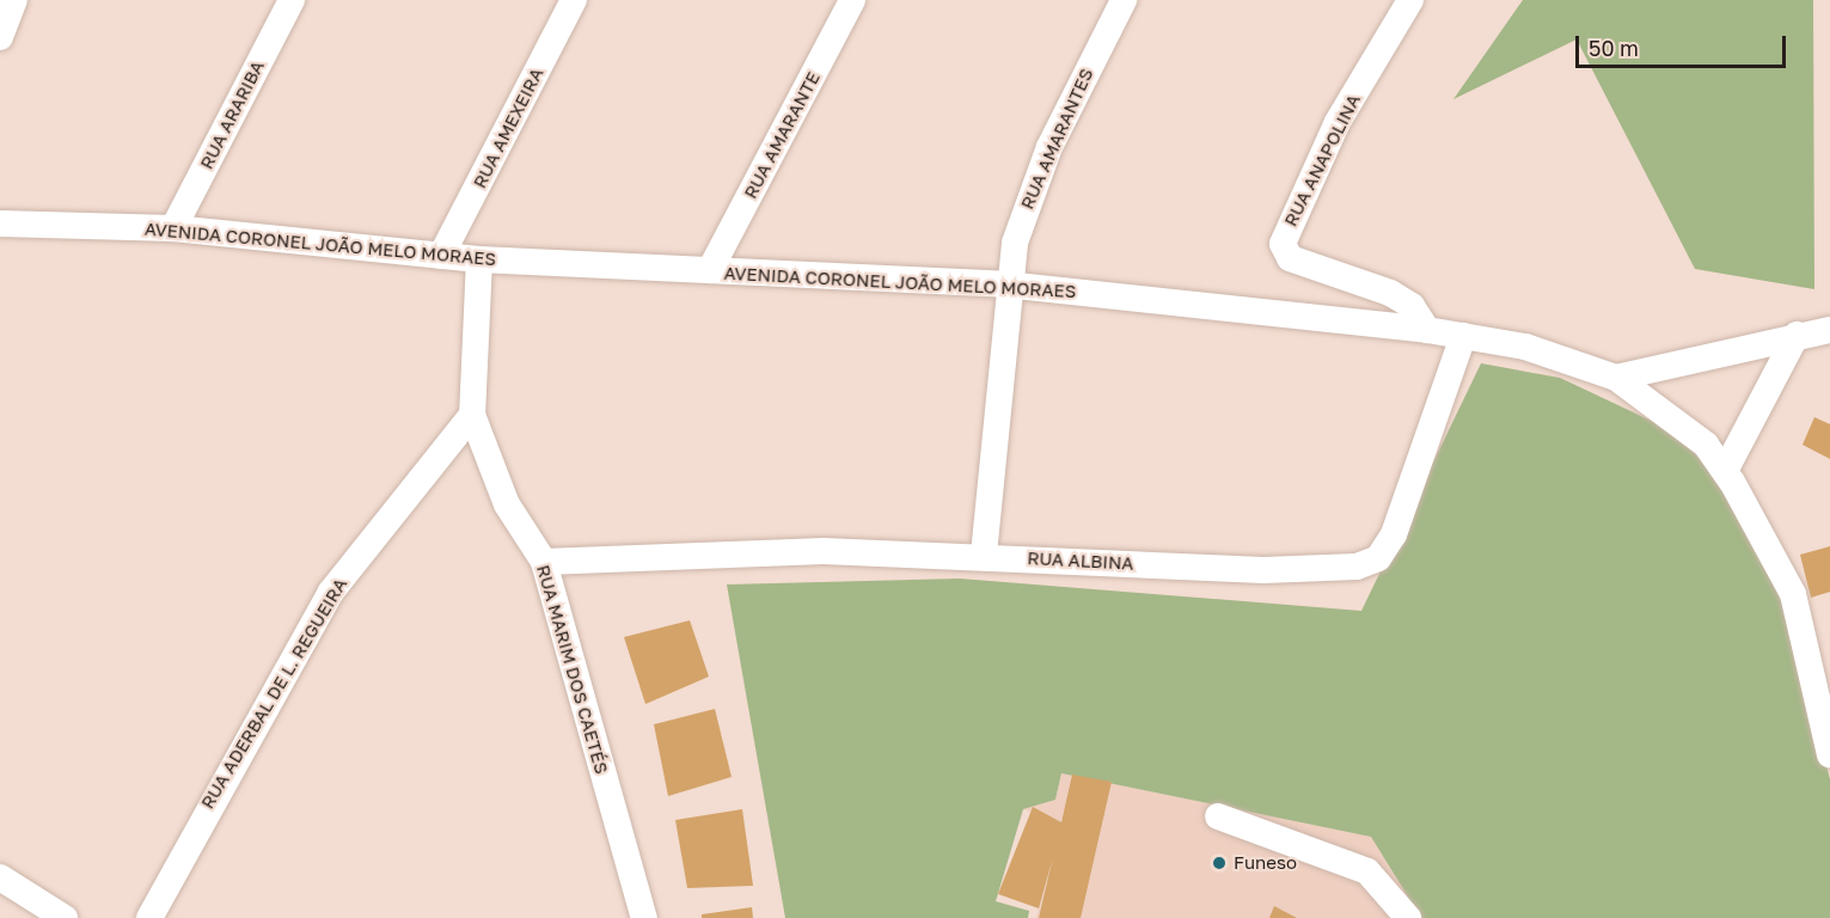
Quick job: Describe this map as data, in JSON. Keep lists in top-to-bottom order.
{
  "streets": {
    "street": [
      "RUA ARARIBA",
      "RUA AMEXEIRA",
      "RUA AMARANTE",
      "RUA AMARANTES",
      "RUA ANAPOLINA",
      "AVENIDA CORONEL JOÃO MELO MORAES",
      "RUA ALBINA",
      "RUA MARIM DOS CAETÉS",
      "RUA ADERBAL DE L. REGUEIRA"
    ]
  },
  "crossings": [
    ["RUA ARARIBA", "AVENIDA CORONEL JOÃO MELO MORAES"],
    ["RUA AMEXEIRA", "AVENIDA CORONEL JOÃO MELO MORAES"],
    ["RUA AMARANTE", "AVENIDA CORONEL JOÃO MELO MORAES"],
    ["RUA AMARANTES", "AVENIDA CORONEL JOÃO MELO MORAES"],
    ["RUA AMARANTES", "RUA ALBINA"],
    ["RUA ANAPOLINA", "AVENIDA CORONEL JOÃO MELO MORAES"],
    ["AVENIDA CORONEL JOÃO MELO MORAES", "RUA ALBINA"],
    ["AVENIDA CORONEL JOÃO MELO MORAES", "RUA MARIM DOS CAETÉS"],
    ["RUA ALBINA", "RUA MARIM DOS CAETÉS"],
    ["RUA MARIM DOS CAETÉS", "RUA ADERBAL DE L. REGUEIRA"]
  ],
  "places": ["Funeso"],
  "scale_bar": "50 m"
}
